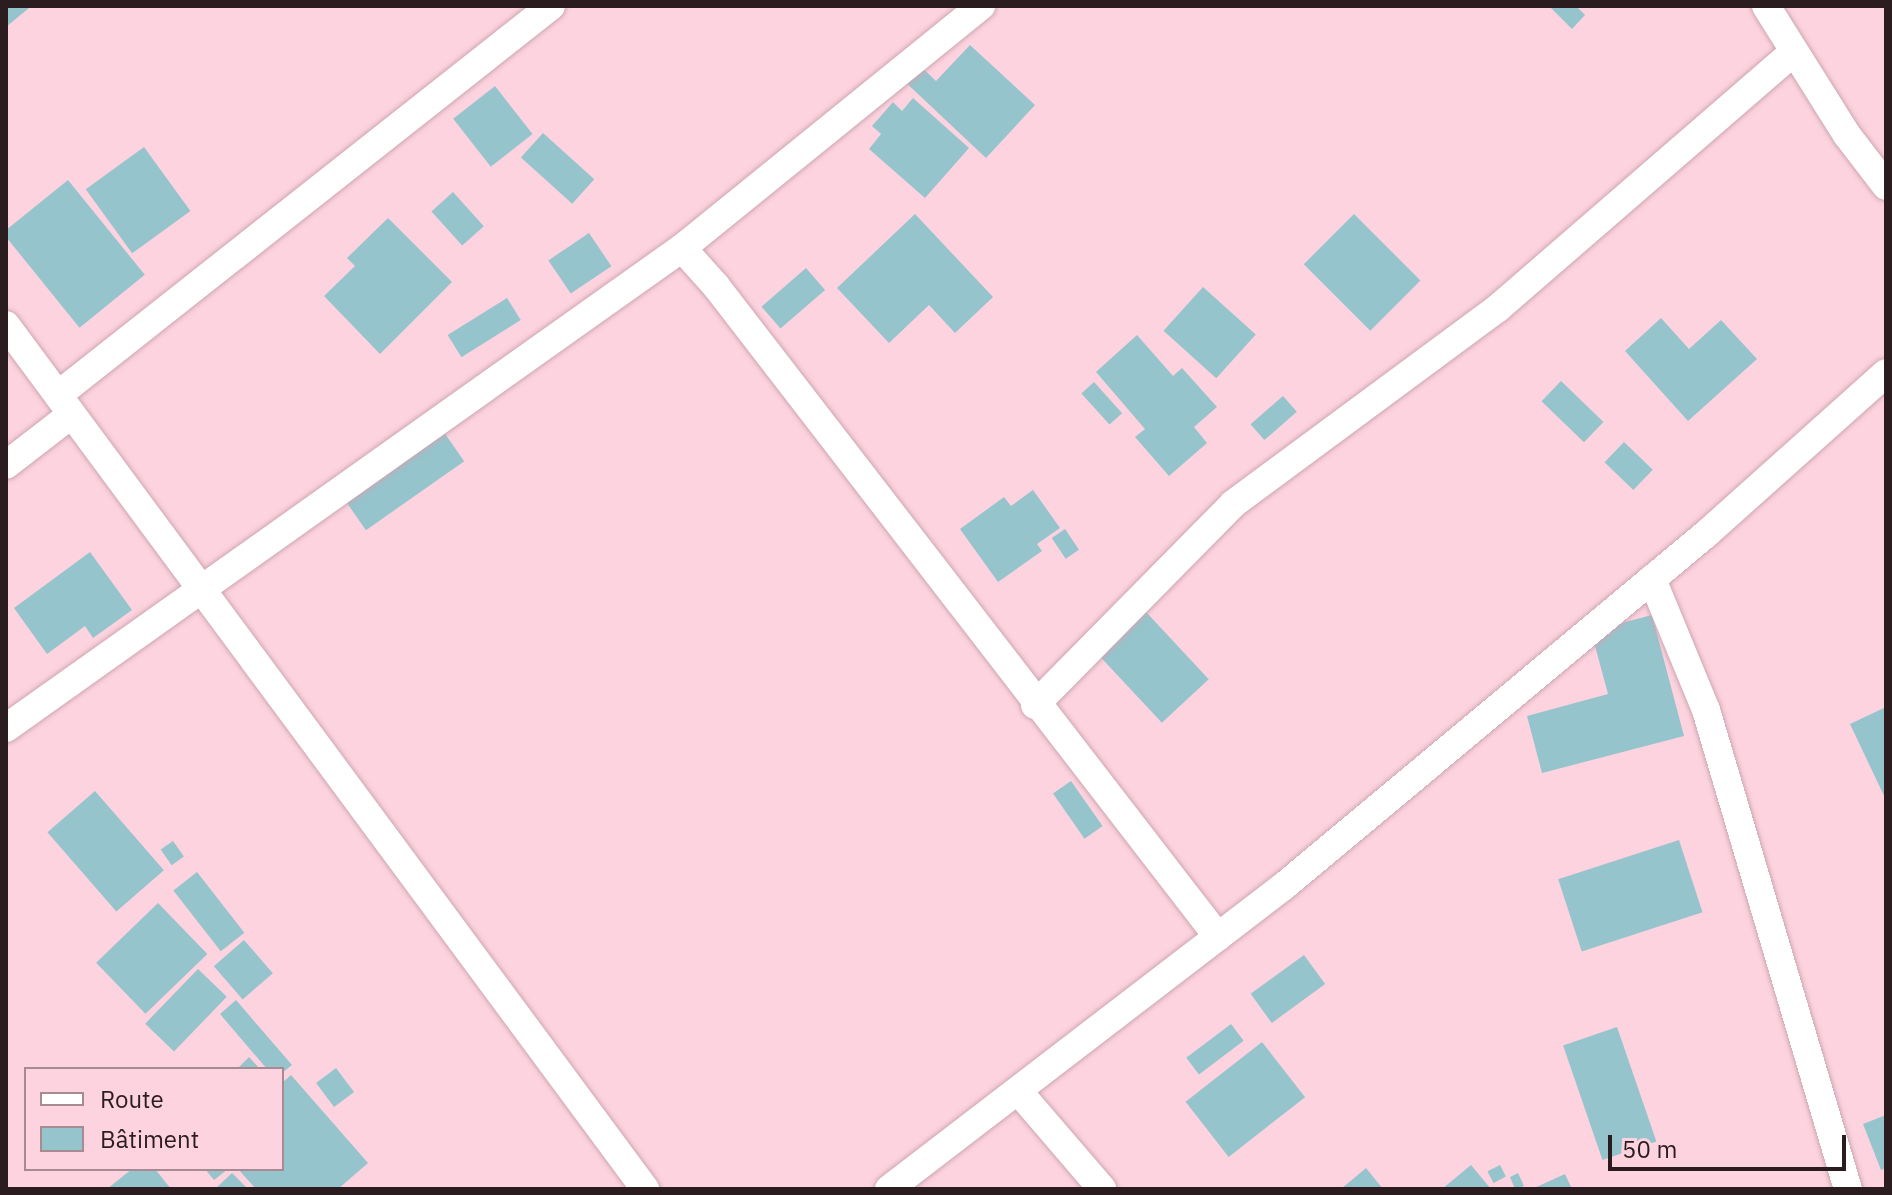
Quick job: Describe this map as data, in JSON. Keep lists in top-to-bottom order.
{
  "legend": ["Route", "Bâtiment"],
  "scale_bar": "50 m"
}
